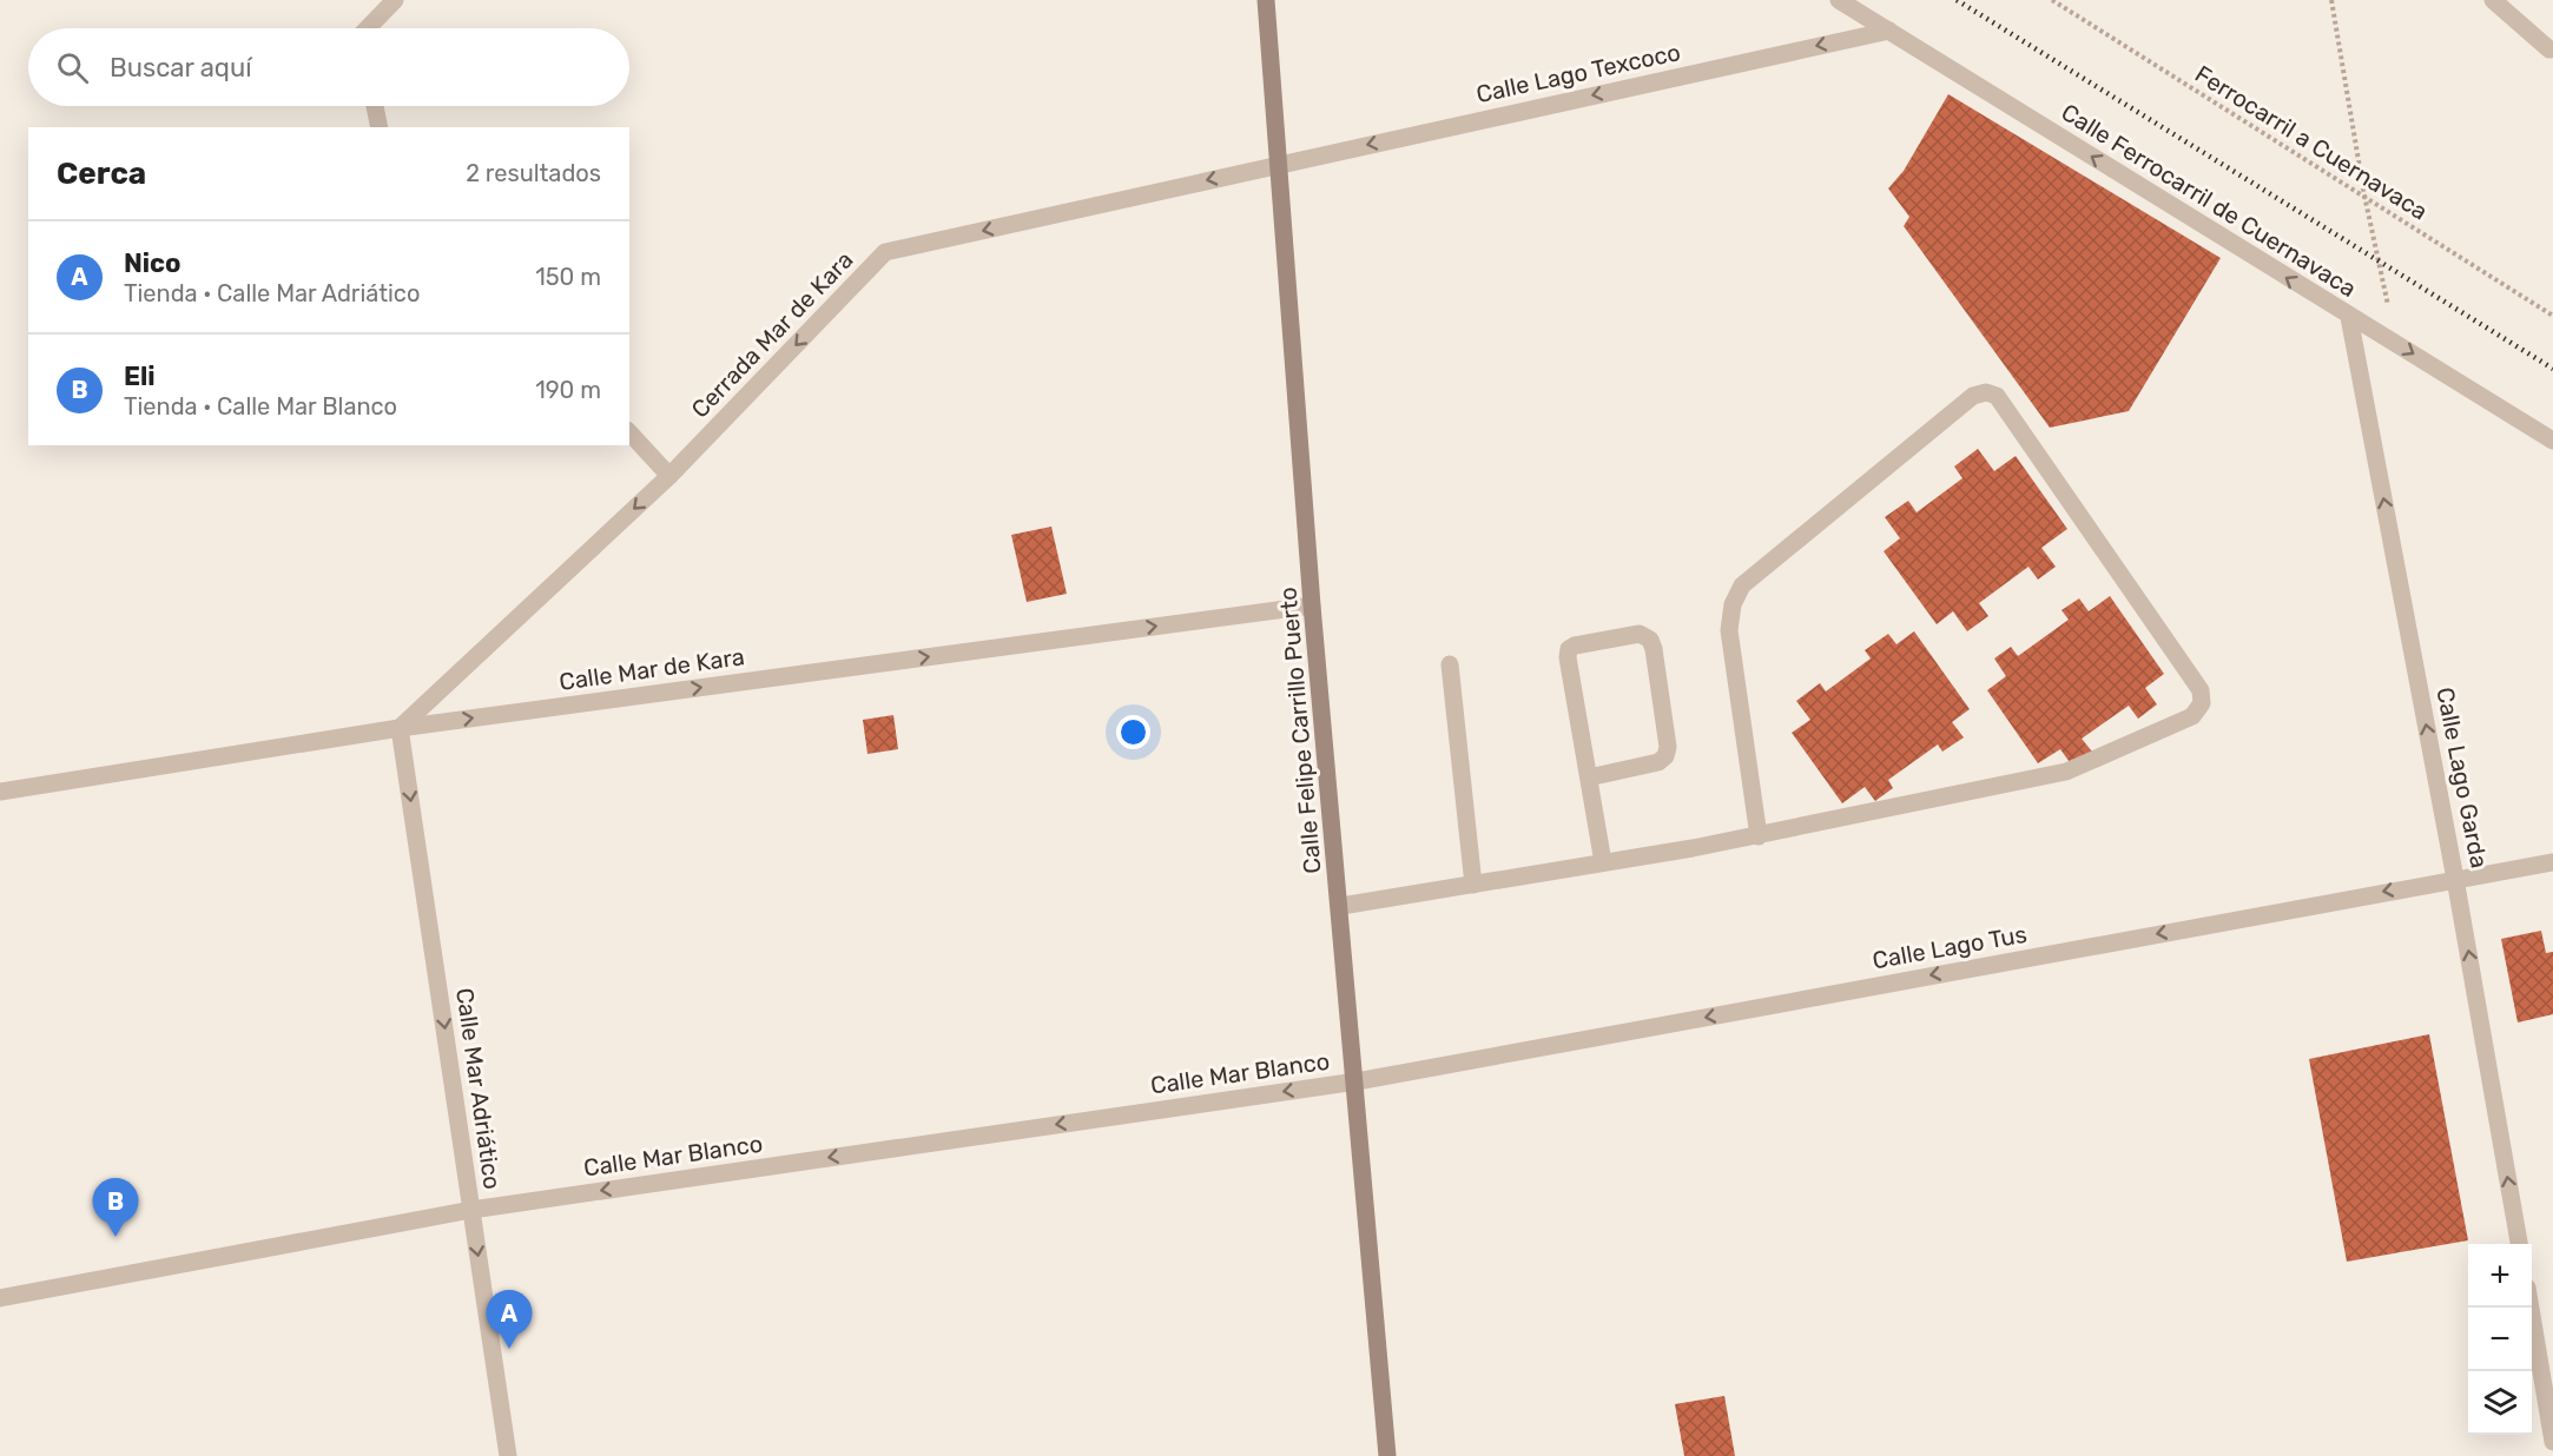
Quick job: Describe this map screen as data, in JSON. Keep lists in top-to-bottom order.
{
  "streets": {
    "street": [
      "Calle Lago Texcoco",
      "Calle Ferrocarril de Cuernavaca",
      "Cerrada Mar de Kara",
      "Calle Mar de Kara",
      "Calle Felipe Carrillo Puerto",
      "Calle Lago Garda",
      "Calle Lago Tus",
      "Calle Mar Blanco",
      "Calle Mar Adriático"
    ],
    "path": ["Ferrocarril a Cuernavaca"]
  },
  "crossings": [
    ["Calle Lago Texcoco", "Calle Ferrocarril de Cuernavaca"],
    ["Calle Lago Texcoco", "Cerrada Mar de Kara"],
    ["Calle Lago Texcoco", "Calle Felipe Carrillo Puerto"],
    ["Calle Ferrocarril de Cuernavaca", "Calle Lago Garda"],
    ["Cerrada Mar de Kara", "Calle Mar de Kara"],
    ["Cerrada Mar de Kara", "Calle Felipe Carrillo Puerto"],
    ["Cerrada Mar de Kara", "Calle Mar Adriático"],
    ["Calle Mar de Kara", "Calle Felipe Carrillo Puerto"],
    ["Calle Mar de Kara", "Calle Mar Adriático"],
    ["Calle Felipe Carrillo Puerto", "Calle Lago Tus"],
    ["Calle Felipe Carrillo Puerto", "Calle Mar Blanco"],
    ["Calle Lago Garda", "Calle Lago Tus"],
    ["Calle Lago Tus", "Calle Mar Blanco"],
    ["Calle Mar Blanco", "Calle Mar Adriático"]
  ],
  "one_way": [
    "Calle Lago Texcoco",
    "Cerrada Mar de Kara",
    "Calle Mar de Kara",
    "Calle Lago Garda",
    "Calle Lago Tus",
    "Calle Mar Blanco",
    "Calle Mar Adriático"
  ],
  "page": {
    "search": "Buscar aquí",
    "heading": ["Cerca", "2 resultados"],
    "list": [
      {
        "mark": "A",
        "name": "Nico",
        "note": "Tienda · Calle Mar Adriático",
        "value": "150 m"
      },
      {
        "mark": "B",
        "name": "Eli",
        "note": "Tienda · Calle Mar Blanco",
        "value": "190 m"
      }
    ],
    "pins": ["B", "A"],
    "map_buttons": ["+", "−"]
  }
}
